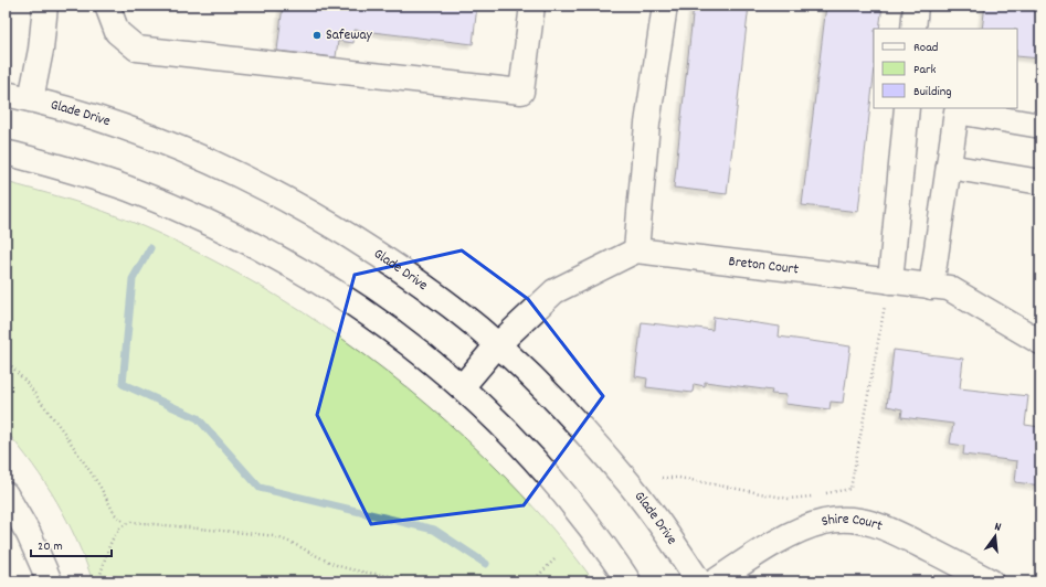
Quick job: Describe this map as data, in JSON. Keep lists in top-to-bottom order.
{
  "streets": {
    "street": ["Glade Drive", "Breton Court", "Shire Court"]
  },
  "places": ["Safeway"],
  "legend": ["Road", "Park", "Building"],
  "scale_bar": "20 m",
  "north": "top"
}
